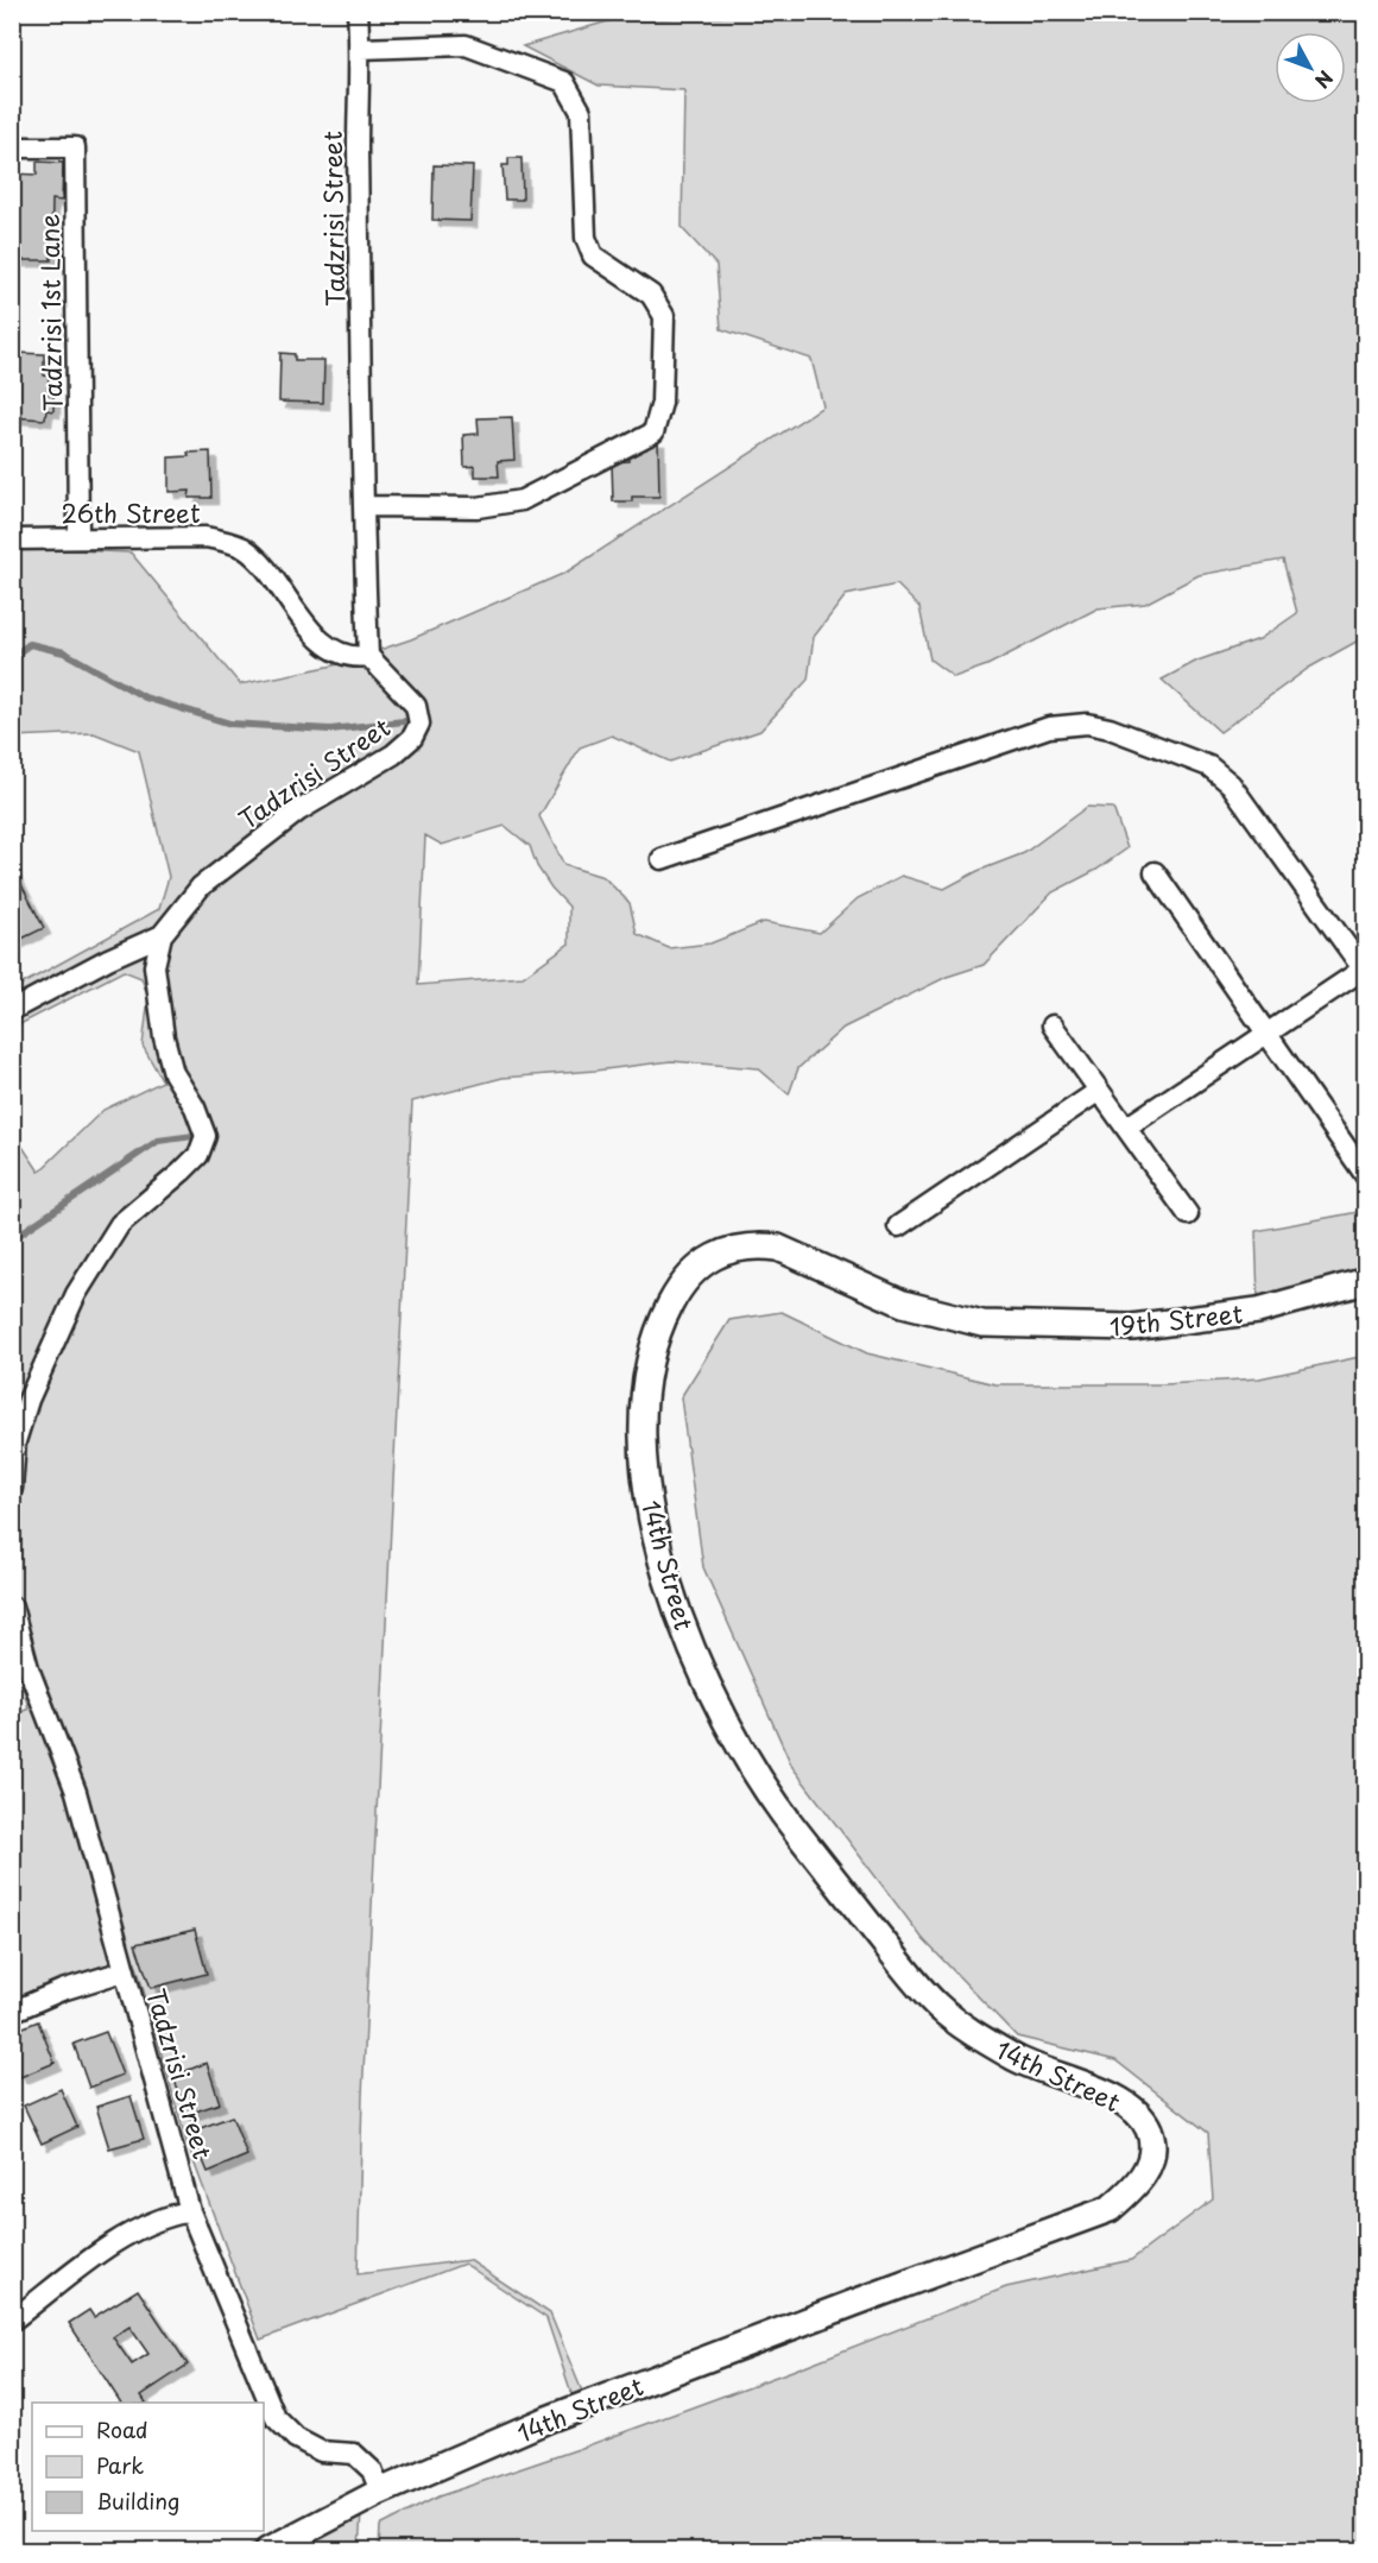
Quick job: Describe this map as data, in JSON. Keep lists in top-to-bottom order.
{
  "streets": {
    "street": [
      "Tadzrisi Street",
      "Tadzrisi 1st Lane",
      "26th Street",
      "19th Street",
      "14th Street"
    ]
  },
  "crossings": [
    ["Tadzrisi Street", "26th Street"],
    ["Tadzrisi Street", "14th Street"],
    ["Tadzrisi 1st Lane", "26th Street"],
    ["19th Street", "14th Street"]
  ],
  "legend": ["Road", "Park", "Building"],
  "north": "bottom right"
}
